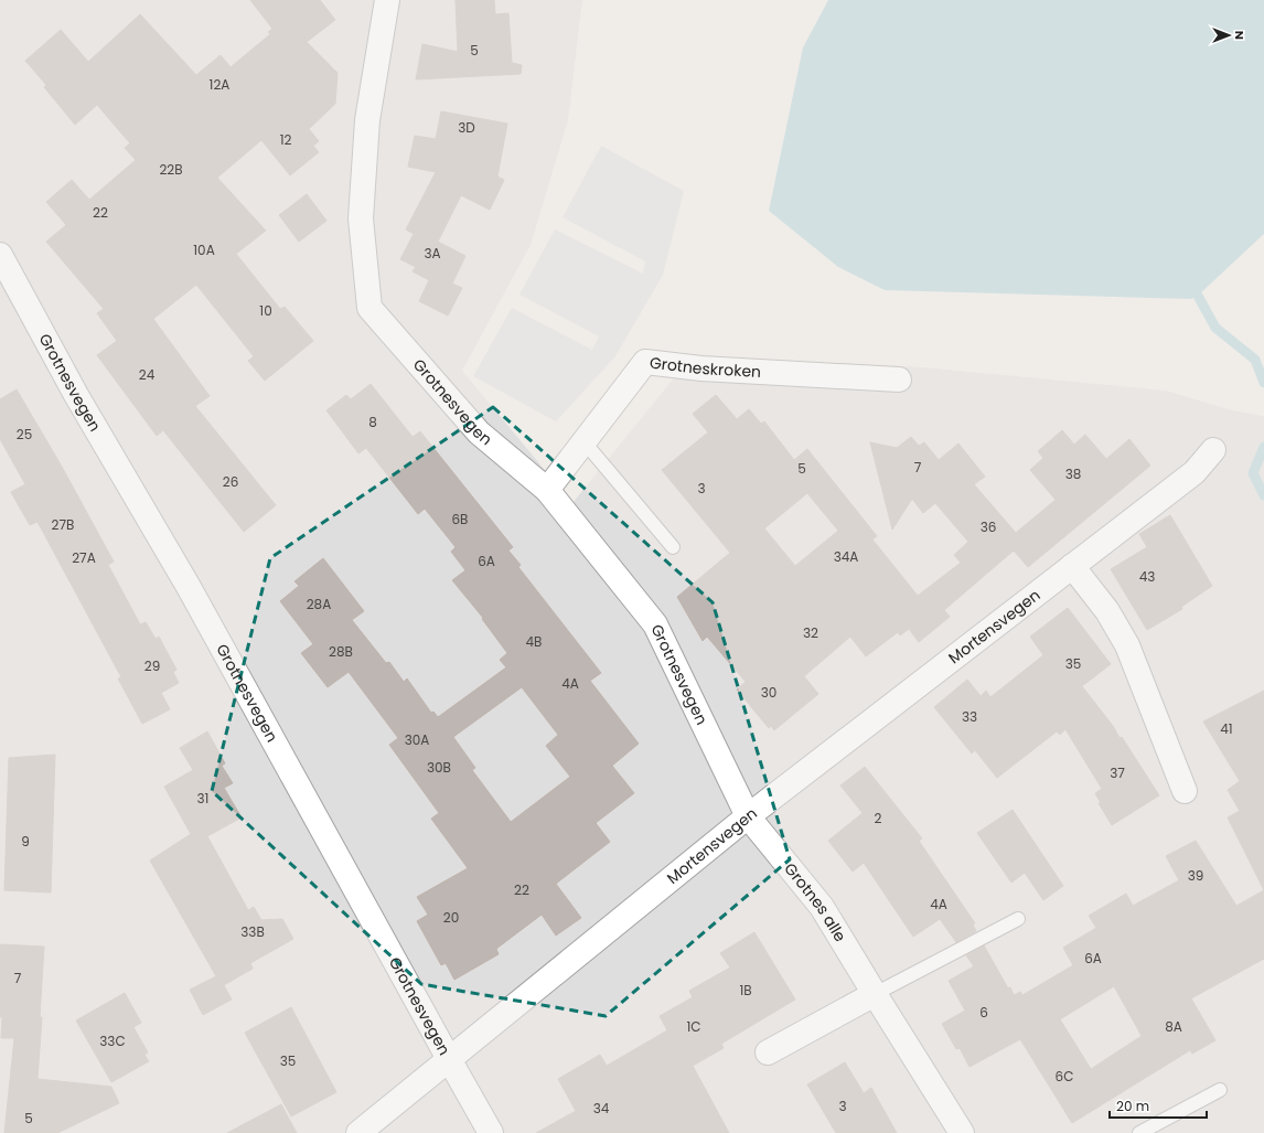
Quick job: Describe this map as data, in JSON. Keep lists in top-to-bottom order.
{
  "streets": {
    "street": [
      "Grotneskroken",
      "Grotnesvegen",
      "Mortensvegen",
      "Grotnes alle"
    ]
  },
  "crossings": [
    ["Grotneskroken", "Grotnesvegen"],
    ["Grotnesvegen", "Mortensvegen"],
    ["Grotnesvegen", "Grotnes alle"],
    ["Mortensvegen", "Grotnes alle"]
  ],
  "house_numbers": [
    "5",
    "12A",
    "3D",
    "12",
    "22B",
    "22",
    "10A",
    "3A",
    "10",
    "24",
    "8",
    "25",
    "7",
    "5",
    "38",
    "26",
    "3",
    "6B",
    "27B",
    "36",
    "34A",
    "27A",
    "6A",
    "43",
    "28A",
    "32",
    "4B",
    "28B",
    "35",
    "29",
    "4A",
    "30",
    "33",
    "41",
    "30A",
    "30B",
    "37",
    "31",
    "2",
    "9",
    "39",
    "22",
    "4A",
    "20",
    "33B",
    "6A",
    "7",
    "1B",
    "6",
    "1C",
    "8A",
    "33C",
    "35",
    "6C",
    "3",
    "34",
    "5"
  ],
  "scale_bar": "20 m",
  "north": "right"
}
